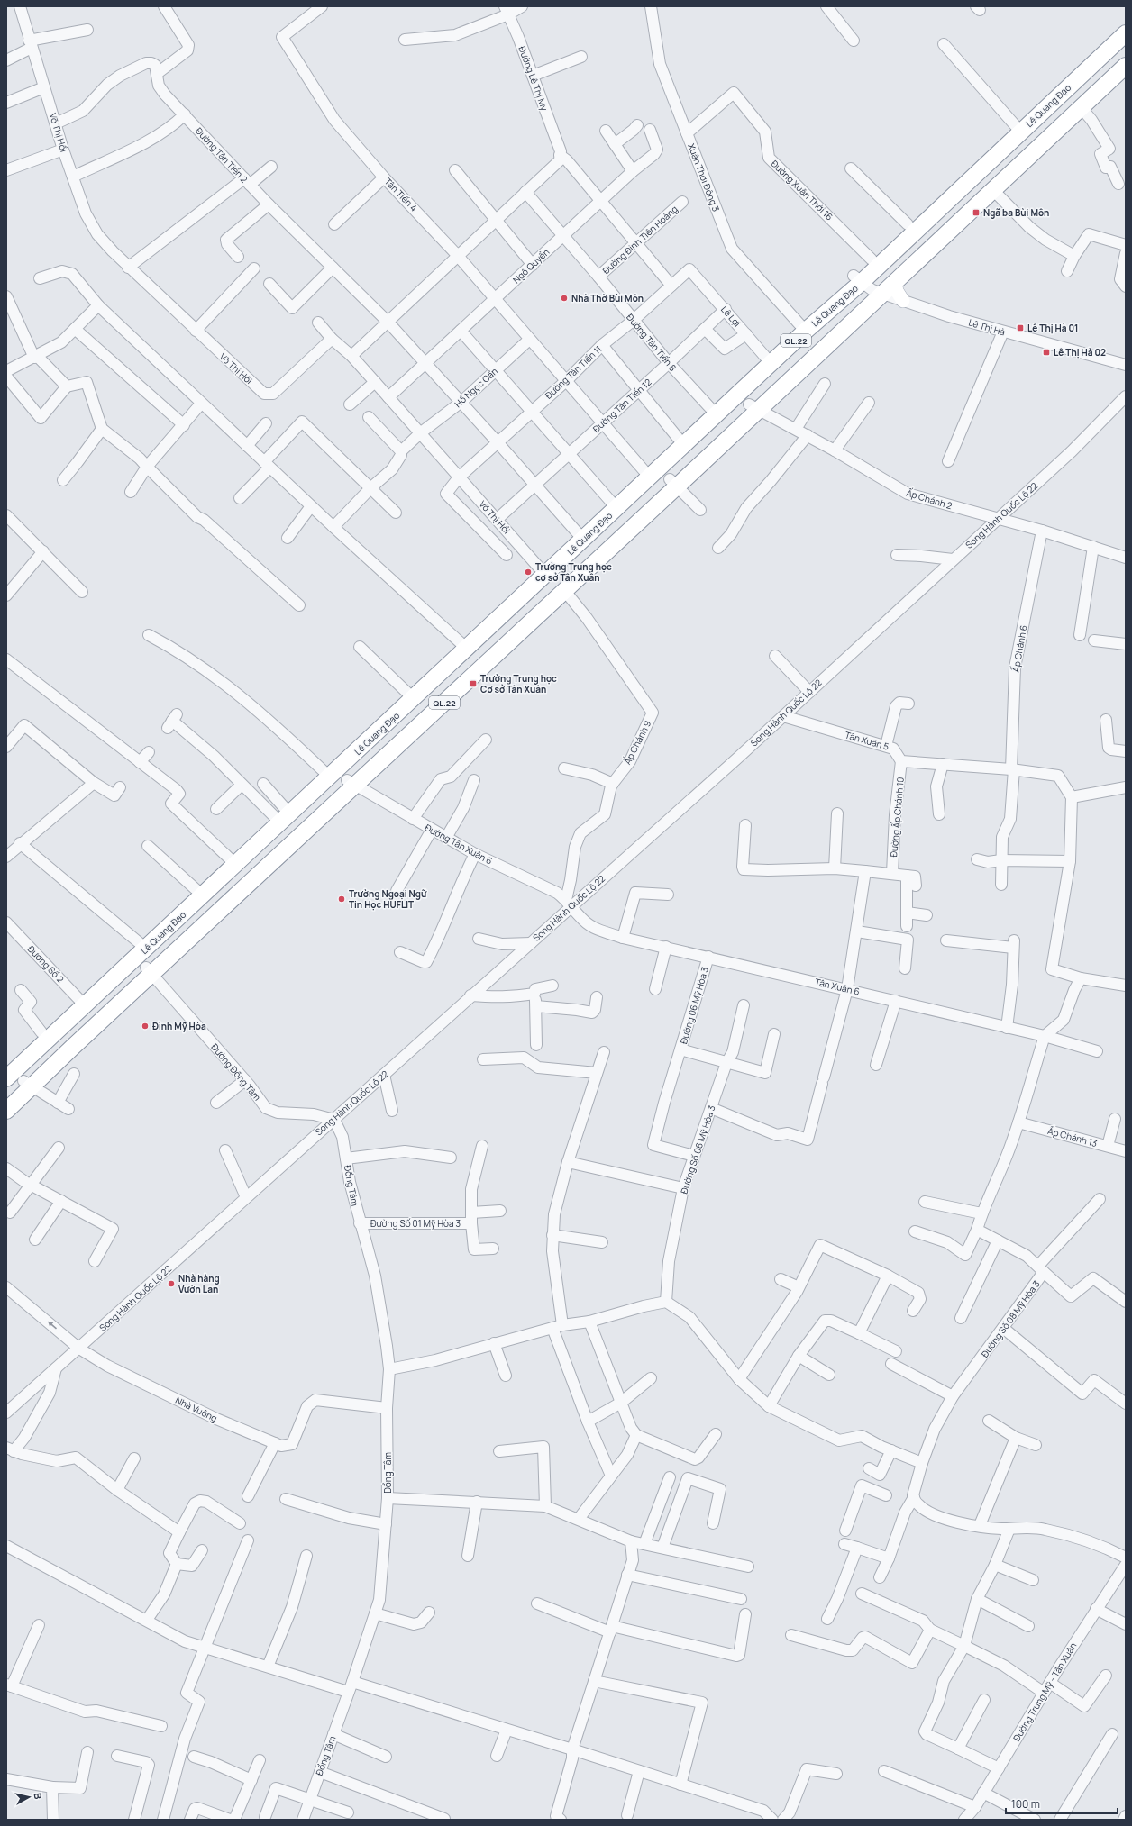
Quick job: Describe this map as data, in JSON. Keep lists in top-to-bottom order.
{
  "streets": {
    "highway": ["Lê Quang Đạo", "QL.22"],
    "street": [
      "Đường Lê Thị My",
      "Võ Thị Hồi",
      "Đường Tân Tiến 2",
      "Xuân Thới Đông 3",
      "Đường Xuân Thới 16",
      "Tân Tiến 4",
      "Đường Đinh Tiên Hoàng",
      "Ngô Quyền",
      "Lê Lợi",
      "Lê Thị Hà",
      "Đường Tân Tiến 8",
      "Đường Tân Tiến 11",
      "Hồ Ngọc Cẩn",
      "Đường Tân Tiến 12",
      "Ấp Chánh 2",
      "Song Hành Quốc Lộ 22",
      "Ấp Chánh 6",
      "Tân Xuân 5",
      "Ấp Chánh 9",
      "Đường Ấp Chánh 10",
      "Đường Tân Xuân 6",
      "Đường Số 2",
      "Tân Xuân 6",
      "Đường 06 Mỹ Hòa 3",
      "Đường Đồng Tâm",
      "Ấp Chánh 13",
      "Đường Số 06 Mỹ Hòa 3",
      "Đồng Tâm",
      "Đường Số 01 Mỹ Hòa 3",
      "Đường Số 08 Mỹ Hòa 3",
      "Nhà Vuông",
      "Đường Trung Mỹ - Tân Xuân"
    ]
  },
  "crossings": [
    ["Lê Quang Đạo", "Võ Thị Hồi"],
    ["Lê Quang Đạo", "Đường Tân Tiến 2"],
    ["Lê Quang Đạo", "Xuân Thới Đông 3"],
    ["Lê Quang Đạo", "Đường Xuân Thới 16"],
    ["Lê Quang Đạo", "Tân Tiến 4"],
    ["Lê Quang Đạo", "Lê Lợi"],
    ["Lê Quang Đạo", "Lê Thị Hà"],
    ["Lê Quang Đạo", "Đường Tân Tiến 8"],
    ["Lê Quang Đạo", "Ấp Chánh 2"],
    ["Lê Quang Đạo", "Ấp Chánh 9"],
    ["Lê Quang Đạo", "Đường Tân Xuân 6"],
    ["Lê Quang Đạo", "Đường Số 2"],
    ["Lê Quang Đạo", "Đường Đồng Tâm"],
    ["Võ Thị Hồi", "Ngô Quyền"],
    ["Võ Thị Hồi", "Đường Tân Tiến 11"],
    ["Võ Thị Hồi", "Hồ Ngọc Cẩn"],
    ["Võ Thị Hồi", "Đường Tân Tiến 12"],
    ["Đường Tân Tiến 2", "Ngô Quyền"],
    ["Đường Tân Tiến 2", "Đường Tân Tiến 11"],
    ["Đường Tân Tiến 2", "Hồ Ngọc Cẩn"],
    ["Đường Tân Tiến 2", "Đường Tân Tiến 12"],
    ["Xuân Thới Đông 3", "Đường Xuân Thới 16"],
    ["Tân Tiến 4", "Ngô Quyền"],
    ["Tân Tiến 4", "Đường Tân Tiến 11"],
    ["Tân Tiến 4", "Hồ Ngọc Cẩn"],
    ["Tân Tiến 4", "Đường Tân Tiến 12"],
    ["Đường Đinh Tiên Hoàng", "Đường Tân Tiến 8"],
    ["Ngô Quyền", "Đường Tân Tiến 8"],
    ["Lê Lợi", "Đường Tân Tiến 11"],
    ["Lê Lợi", "Đường Tân Tiến 12"],
    ["Đường Tân Tiến 8", "Đường Tân Tiến 11"],
    ["Đường Tân Tiến 8", "Đường Tân Tiến 12"],
    ["Ấp Chánh 2", "Song Hành Quốc Lộ 22"],
    ["Ấp Chánh 2", "Ấp Chánh 6"],
    ["Song Hành Quốc Lộ 22", "Tân Xuân 5"],
    ["Song Hành Quốc Lộ 22", "Ấp Chánh 9"],
    ["Song Hành Quốc Lộ 22", "Đường Tân Xuân 6"],
    ["Song Hành Quốc Lộ 22", "Tân Xuân 6"],
    ["Song Hành Quốc Lộ 22", "Đường Đồng Tâm"],
    ["Song Hành Quốc Lộ 22", "Đồng Tâm"],
    ["Song Hành Quốc Lộ 22", "Nhà Vuông"],
    ["Tân Xuân 5", "Đường Ấp Chánh 10"],
    ["Ấp Chánh 9", "Đường Tân Xuân 6"],
    ["Ấp Chánh 9", "Tân Xuân 6"],
    ["Đường Tân Xuân 6", "Tân Xuân 6"],
    ["Tân Xuân 6", "Đường 06 Mỹ Hòa 3"],
    ["Đường 06 Mỹ Hòa 3", "Đường Số 06 Mỹ Hòa 3"],
    ["Đường Đồng Tâm", "Đồng Tâm"],
    ["Đồng Tâm", "Đường Số 01 Mỹ Hòa 3"],
    ["Đồng Tâm", "Nhà Vuông"]
  ],
  "places": {
    "transit": [
      "Ngã ba Bùi Môn",
      "Lê Thị Hà 01",
      "Lê Thị Hà 02",
      "Trường Trung học Cơ sở Tân Xuân"
    ],
    "other": [
      "Nhà Thờ Bùi Môn",
      "Trường Trung học cơ sở Tân Xuân",
      "Trường Ngoại Ngữ Tin Học HUFLIT",
      "Đình Mỹ Hòa",
      "Nhà hàng Vườn Lan"
    ]
  },
  "scale_bar": "100 m",
  "north": "right"
}
